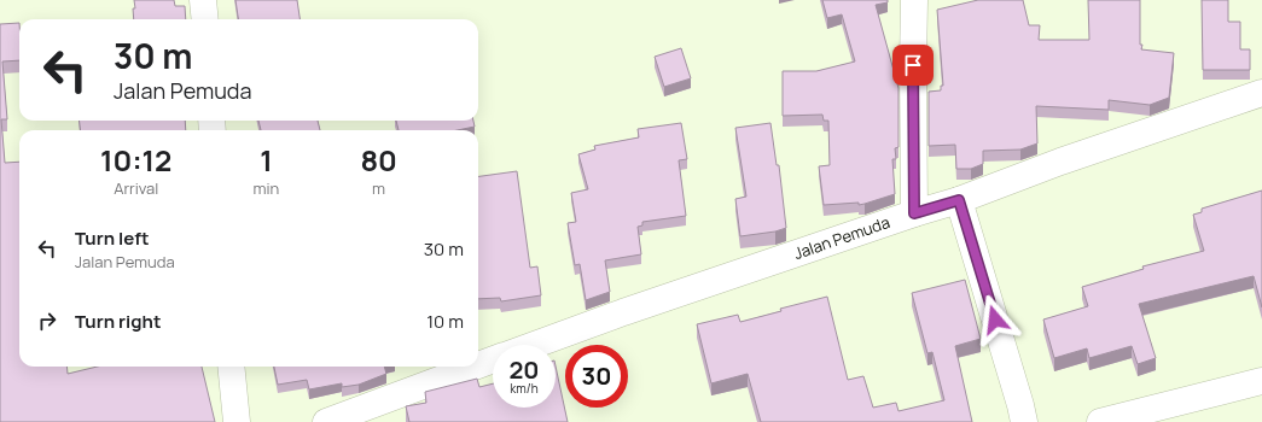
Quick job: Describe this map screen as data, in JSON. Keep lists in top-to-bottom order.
{
  "streets": {
    "street": ["Jalan Pemuda"]
  },
  "page": {
    "turn": ["30 m", "Jalan Pemuda"],
    "eta": [
      "10:12",
      "Arrival",
      "1",
      "min",
      "80",
      "m"
    ],
    "list": [
      {
        "name": "Turn left",
        "note": "Jalan Pemuda",
        "value": "30 m"
      },
      {
        "name": "Turn right",
        "value": "10 m"
      }
    ],
    "speed": "20 km/h",
    "limit": "30"
  }
}
